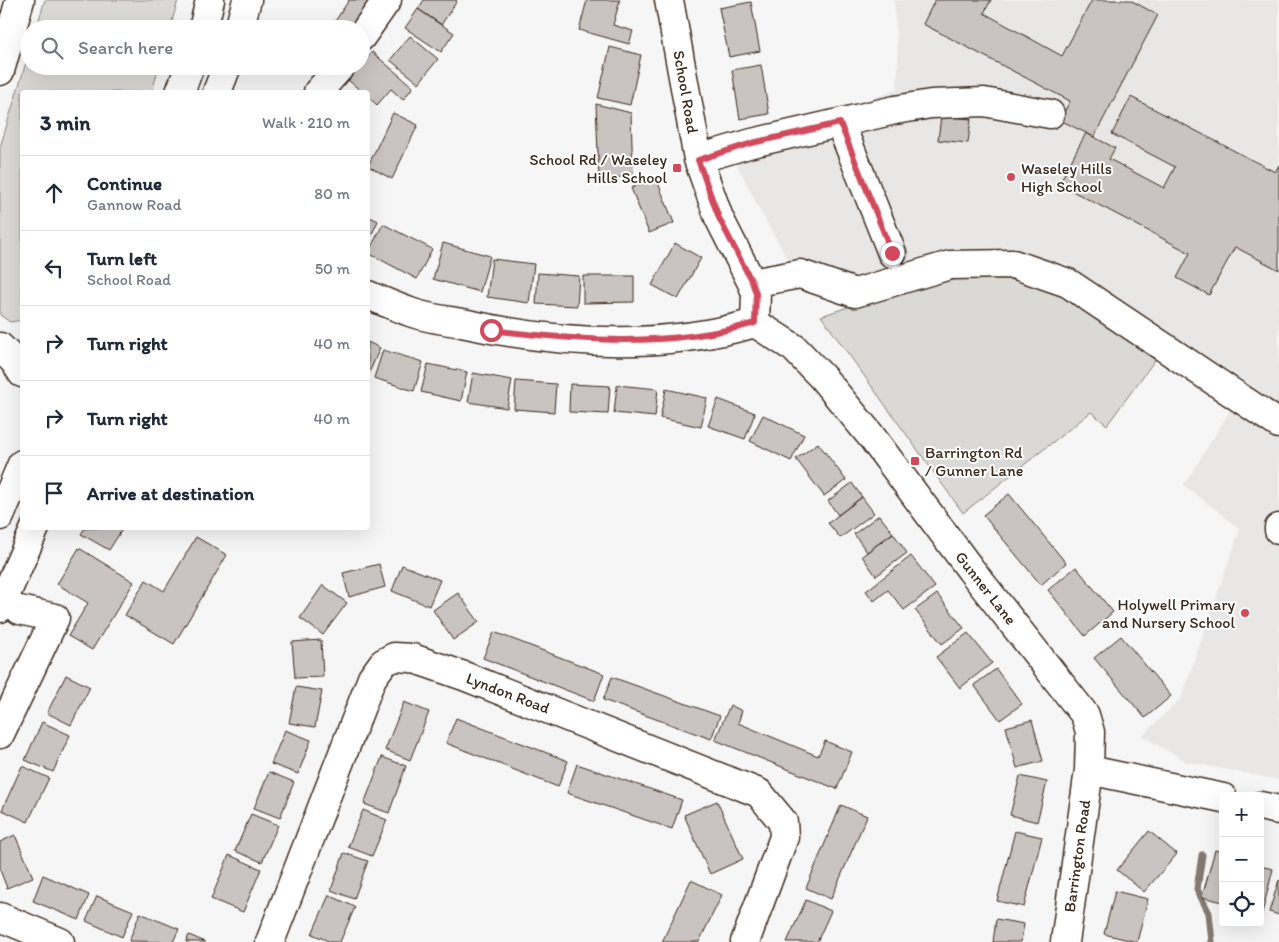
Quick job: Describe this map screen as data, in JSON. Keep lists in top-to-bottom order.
{
  "streets": {
    "main road": [
      "School Road",
      "Gunner Lane",
      "Lyndon Road",
      "Barrington Road"
    ]
  },
  "crossings": [
    ["School Road", "Gunner Lane"],
    ["Gunner Lane", "Barrington Road"]
  ],
  "places": {
    "transit": ["School Rd / Waseley Hills School", "Barrington Rd / Gunner Lane"],
    "other": ["Waseley Hills High School", "Holywell Primary and Nursery School"]
  },
  "page": {
    "search": "Search here",
    "heading": ["3 min", "Walk · 210 m"],
    "list": [
      ["Continue", "Gannow Road", "80 m"],
      ["Turn left", "School Road", "50 m"],
      ["Turn right", "40 m"],
      ["Turn right", "40 m"],
      "Arrive at destination"
    ],
    "map_buttons": ["+", "−"]
  }
}
